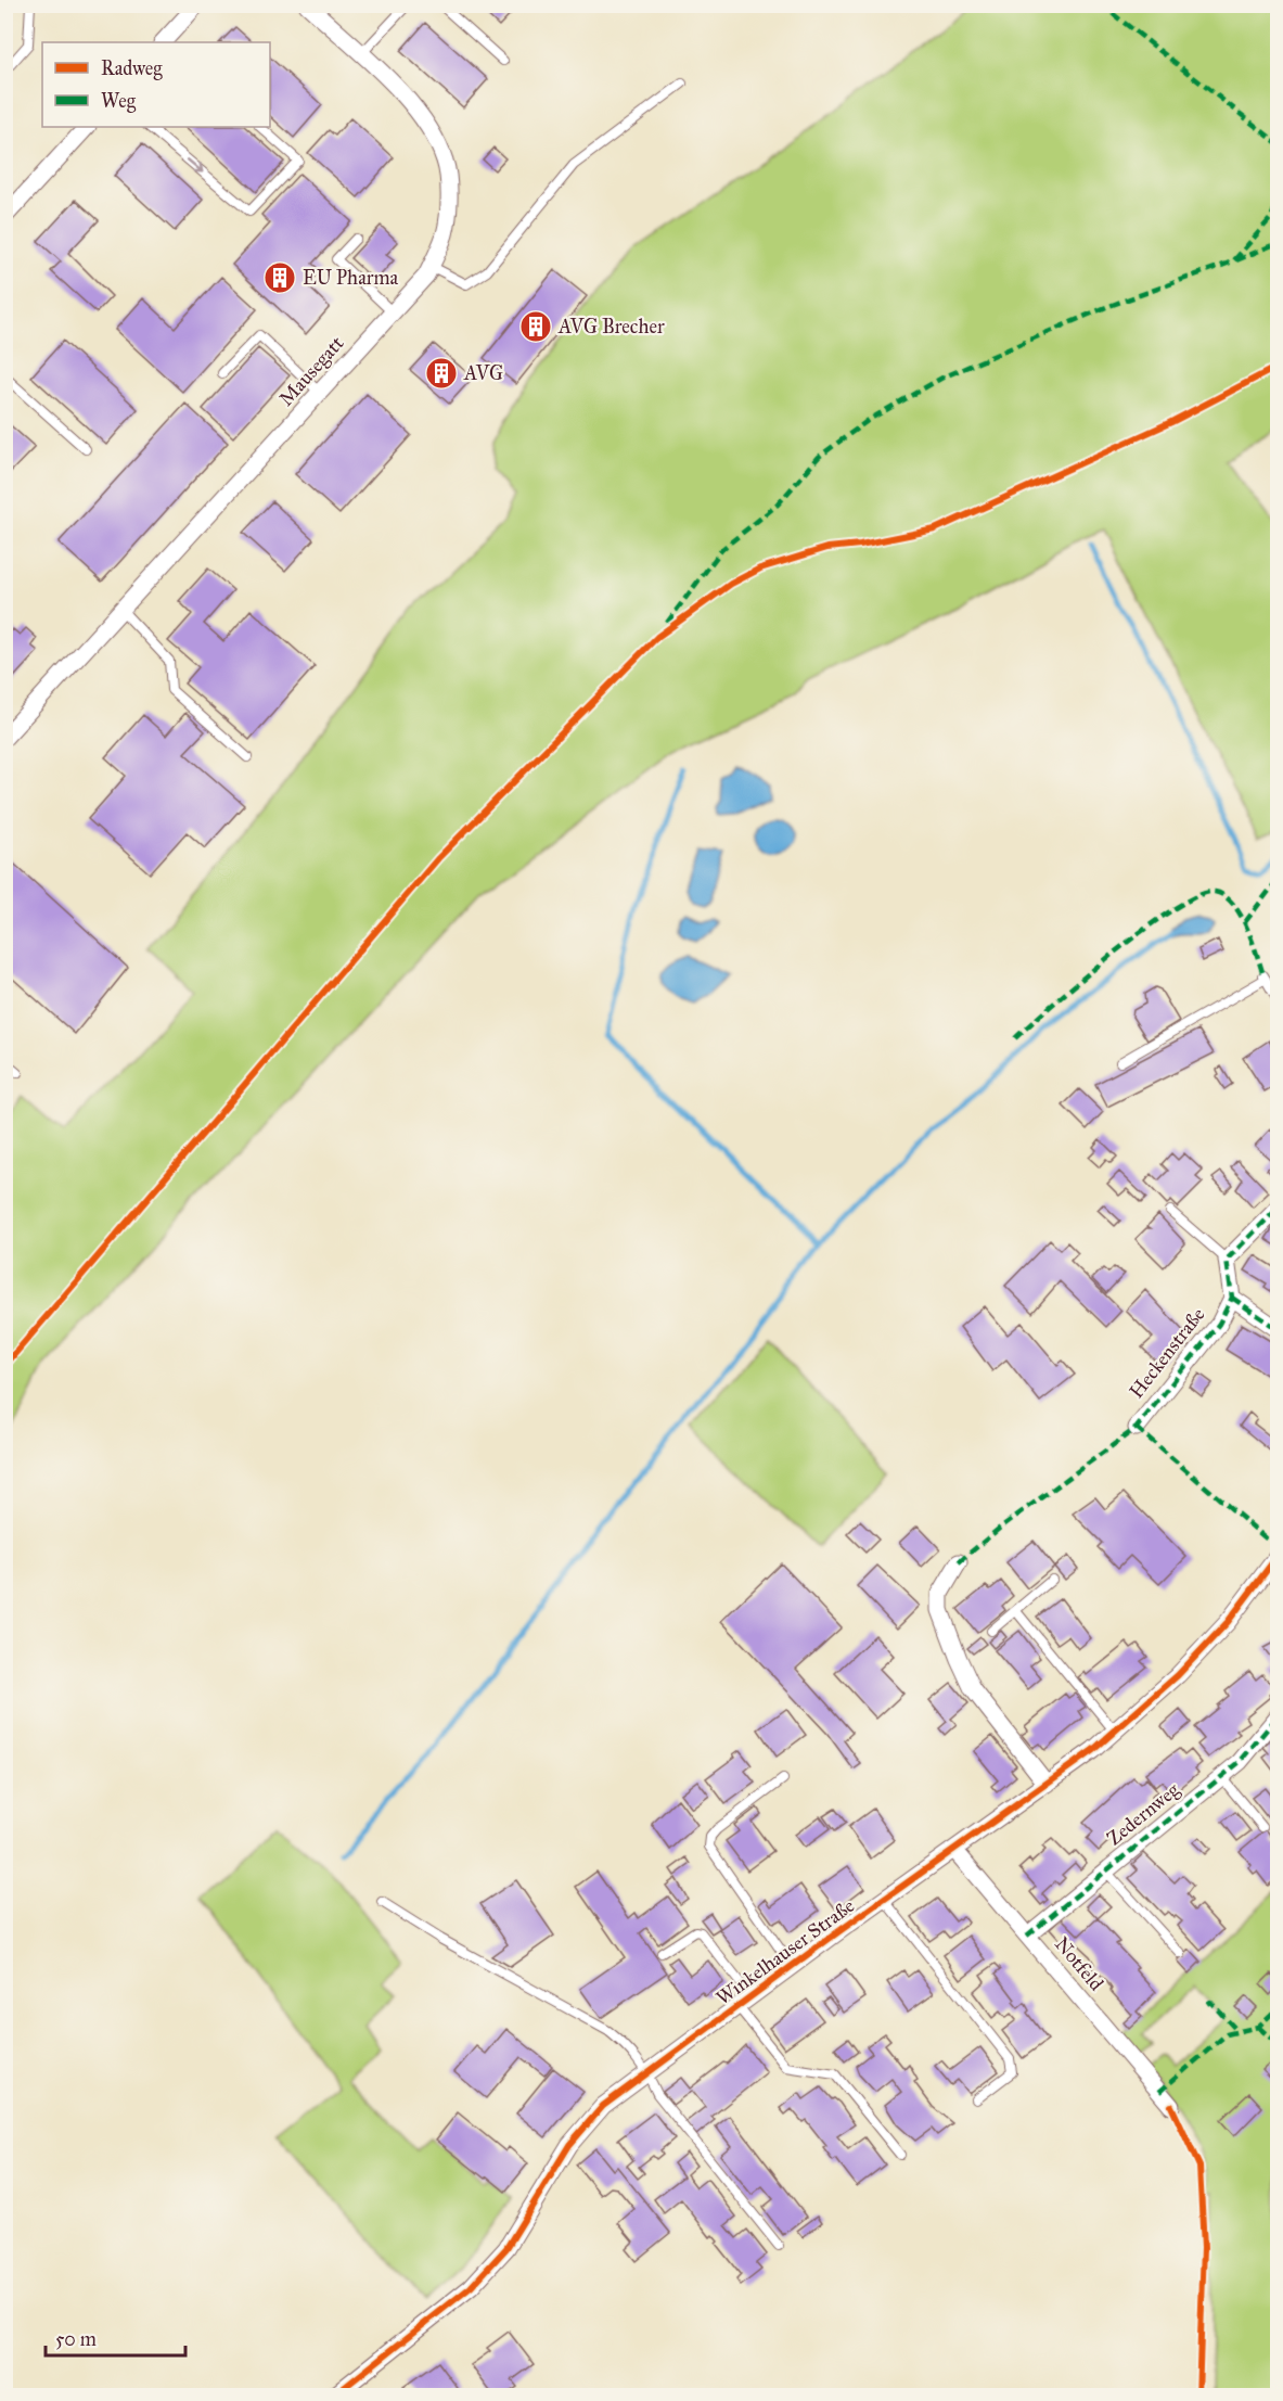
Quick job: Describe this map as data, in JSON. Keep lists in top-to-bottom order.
{
  "streets": {
    "street": [
      "Mausegatt",
      "Heckenstraße",
      "Zedernweg",
      "Winkelhauser Straße",
      "Notfeld"
    ]
  },
  "crossings": [
    ["Zedernweg", "Notfeld"],
    ["Winkelhauser Straße", "Notfeld"]
  ],
  "places": {
    "building": ["EU Pharma", "AVG Brecher", "AVG"]
  },
  "legend": ["Radweg", "Weg"],
  "scale_bar": "50 m"
}
